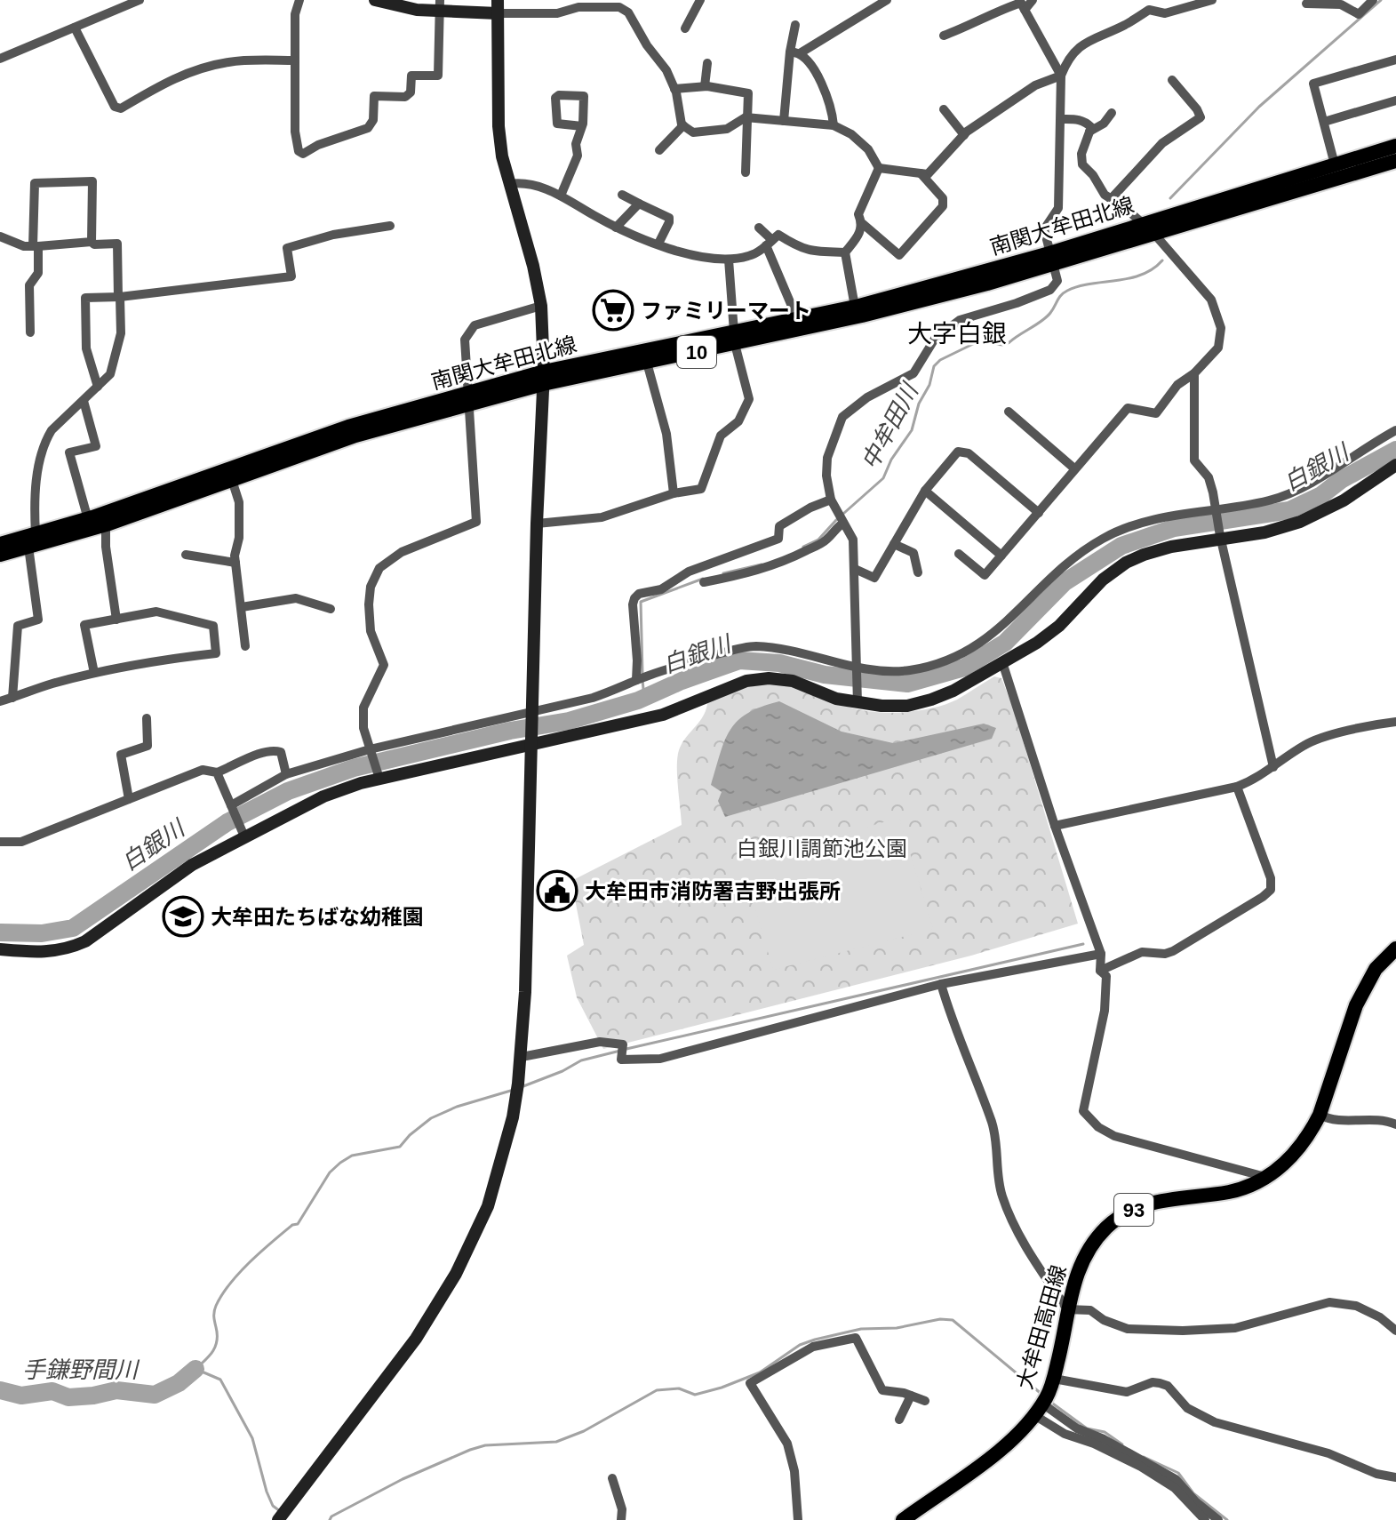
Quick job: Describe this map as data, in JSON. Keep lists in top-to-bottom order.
{
  "streets": {
    "main road": [
      "南関大牟田北線",
      "10",
      "93",
      "大牟田高田線"
    ]
  },
  "districts": ["大字白銀"],
  "water": ["中牟田川", "白銀川", "手鎌野間川"],
  "parks": ["白銀川調節池公園"],
  "places": {
    "supermarket": ["ファミリーマート"],
    "public building": ["大牟田市消防署吉野出張所"],
    "school or university": ["大牟田たちばな幼稚園"]
  }
}
